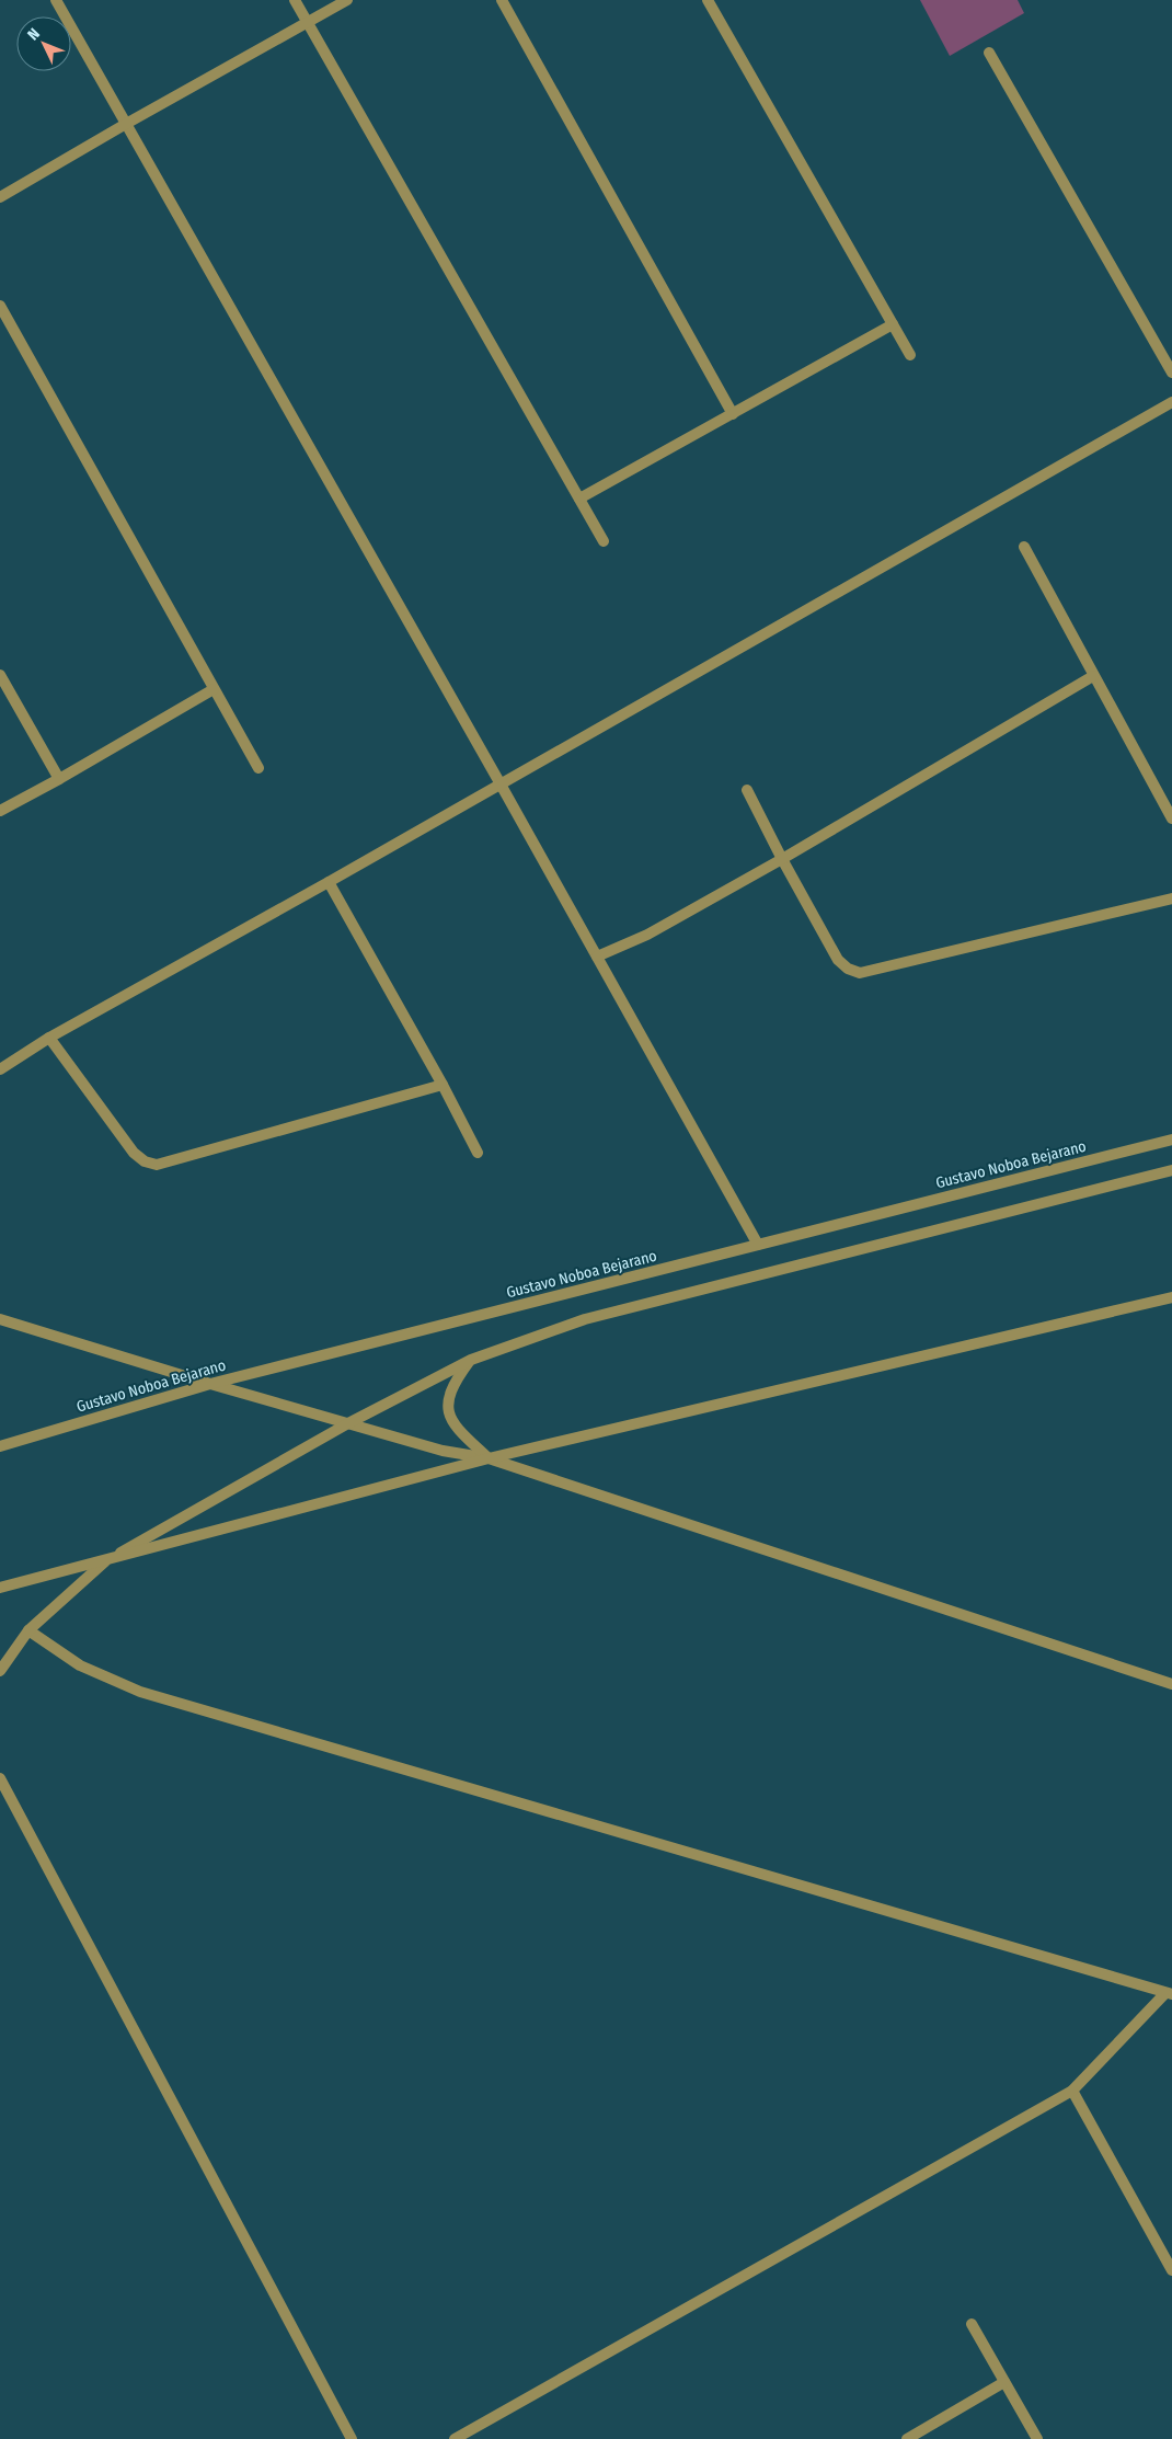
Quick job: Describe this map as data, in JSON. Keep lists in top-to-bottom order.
{
  "streets": {
    "street": ["Gustavo Noboa Bejarano"]
  },
  "north": "top left"
}
